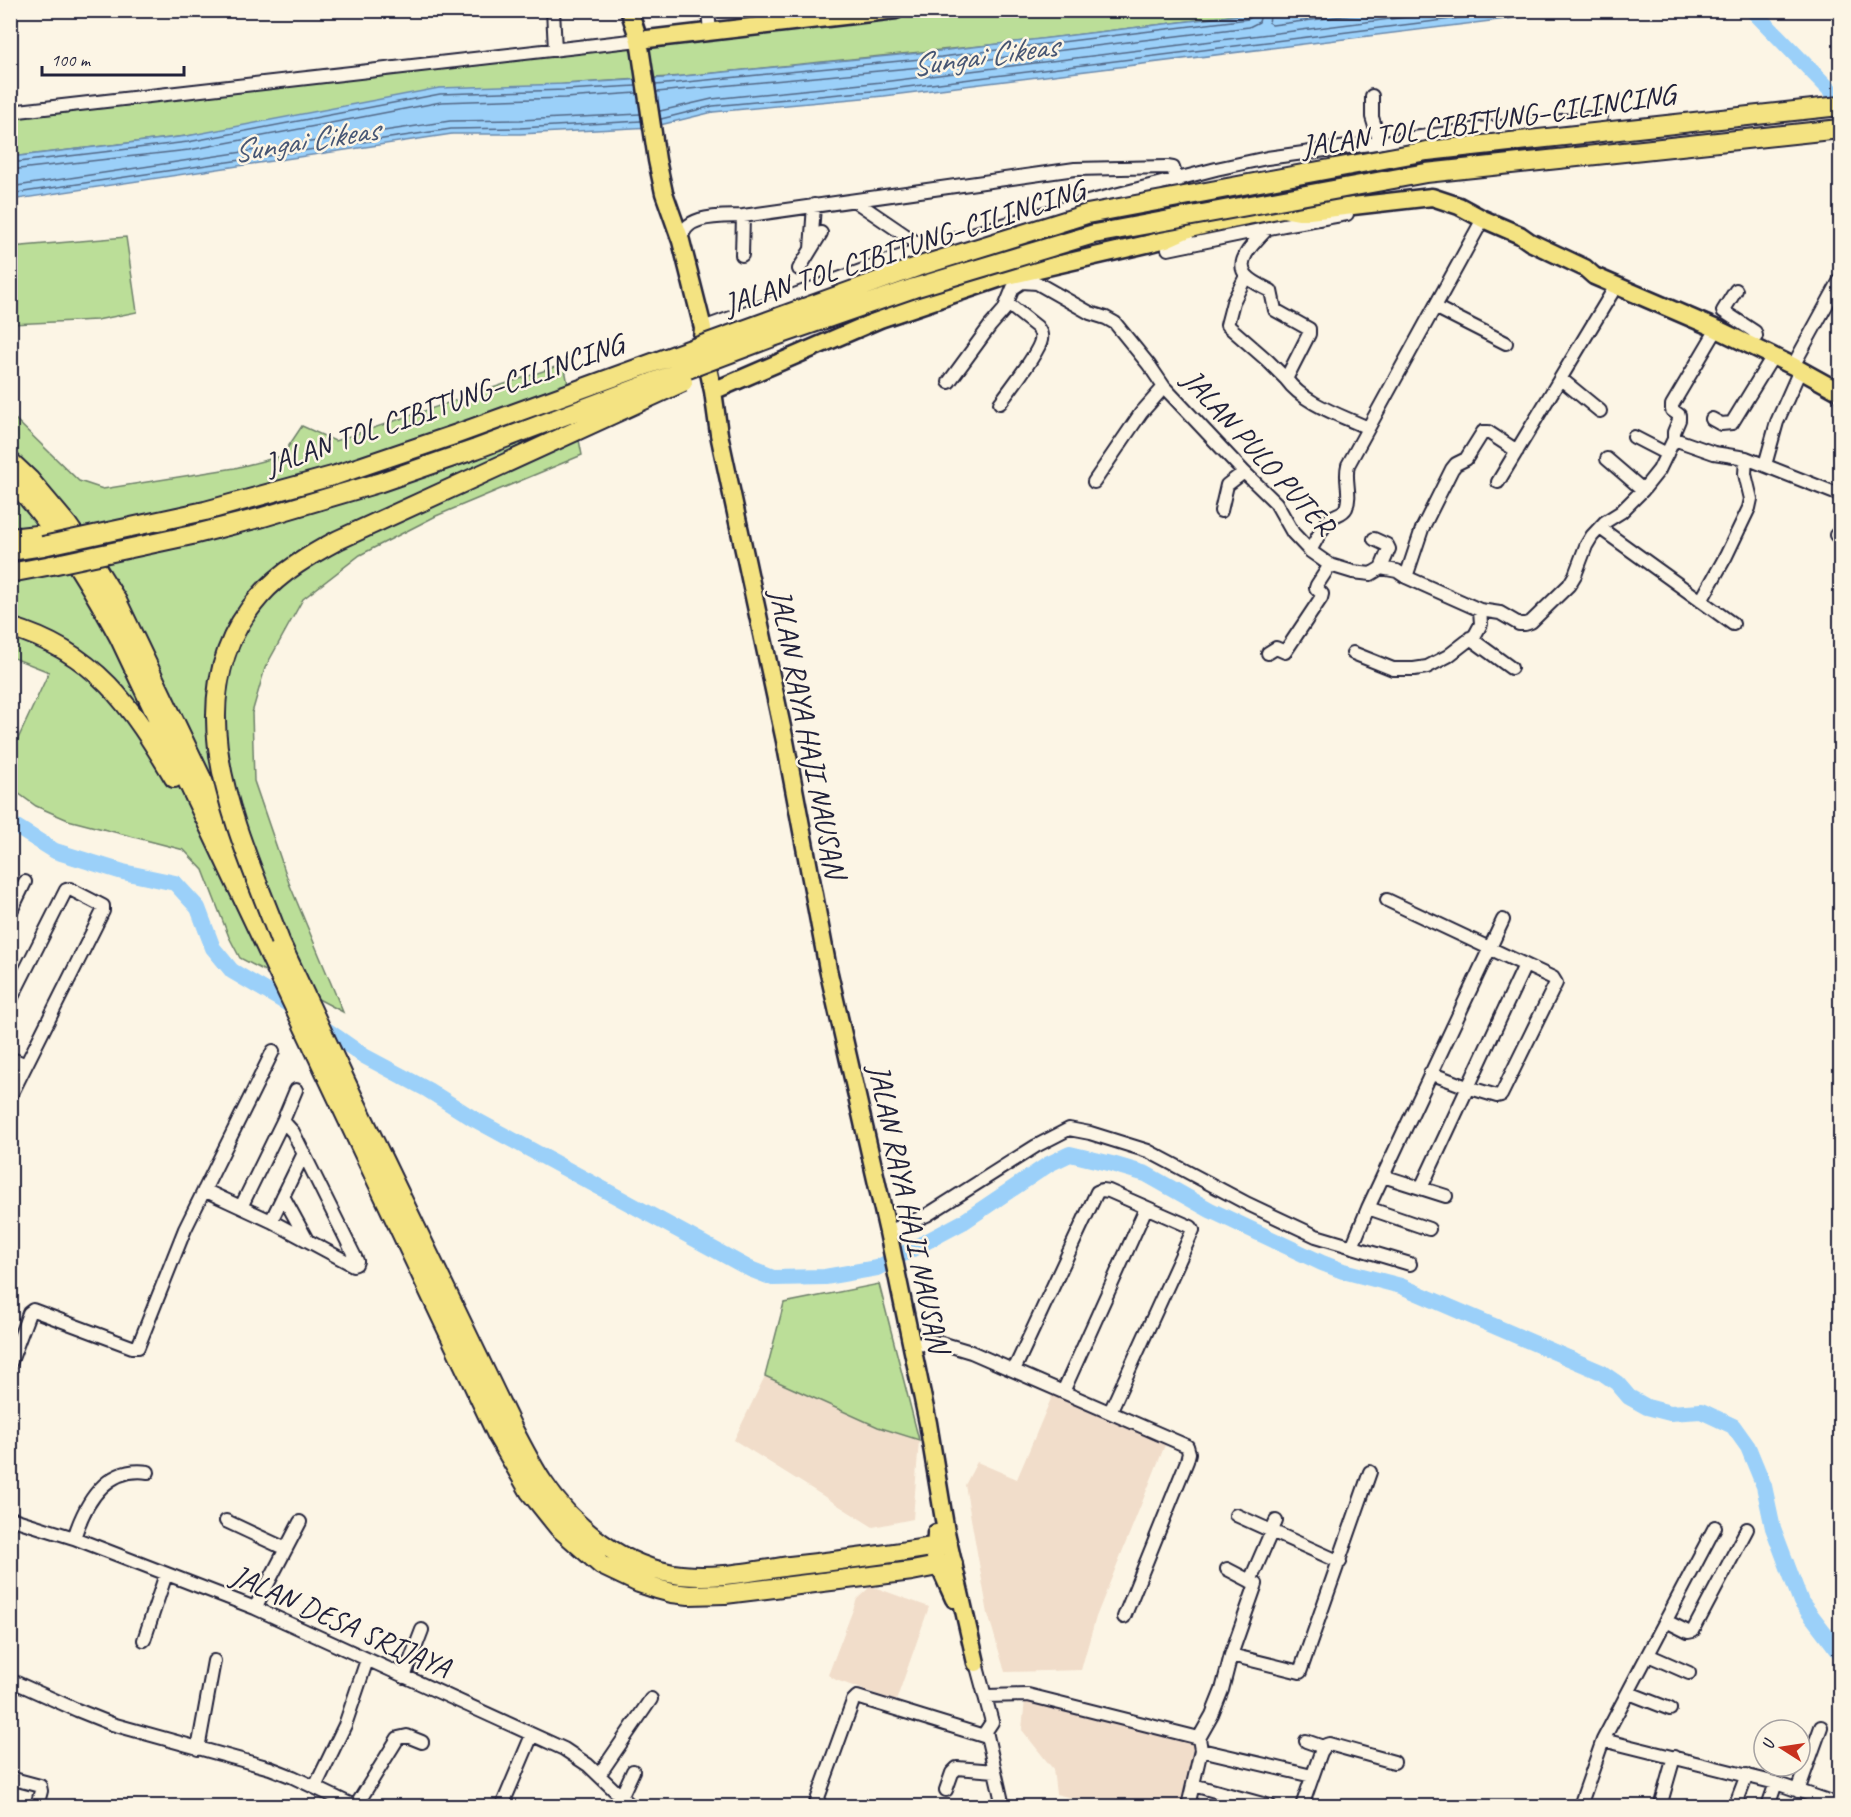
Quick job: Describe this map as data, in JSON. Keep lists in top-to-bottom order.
{
  "streets": {
    "highway": ["JALAN TOL CIBITUNG–CILINCING"],
    "main road": ["JALAN RAYA HAJI NAUSAN"],
    "street": ["JALAN PULO PUTER", "JALAN DESA SRIJAYA"]
  },
  "water": ["Sungai Cikeas"],
  "scale_bar": "100 m",
  "north": "left"
}
